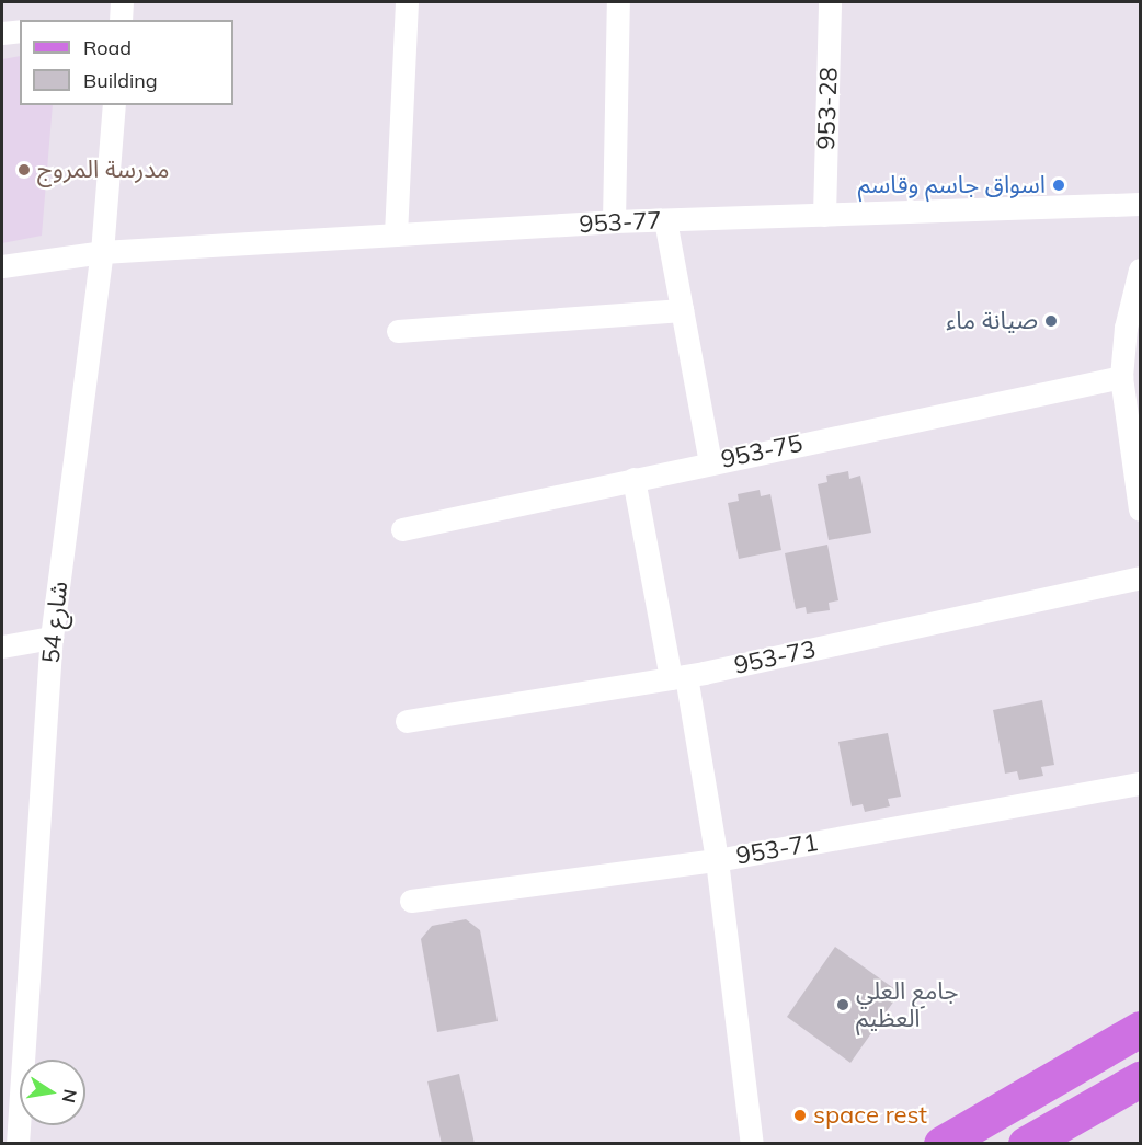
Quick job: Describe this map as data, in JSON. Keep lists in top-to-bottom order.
{
  "streets": {
    "street": [
      "953-28",
      "953-77",
      "953-75",
      "شارع 54",
      "953-73",
      "953-71"
    ]
  },
  "crossings": [
    ["953-28", "953-77"],
    ["953-77", "شارع 54"]
  ],
  "places": [
    "مدرسة المروج",
    "اسواق جاسم وقاسم",
    "صيانة ماء",
    "جامع العلي العظيم",
    "space rest"
  ],
  "legend": ["Road", "Building"],
  "north": "right"
}
